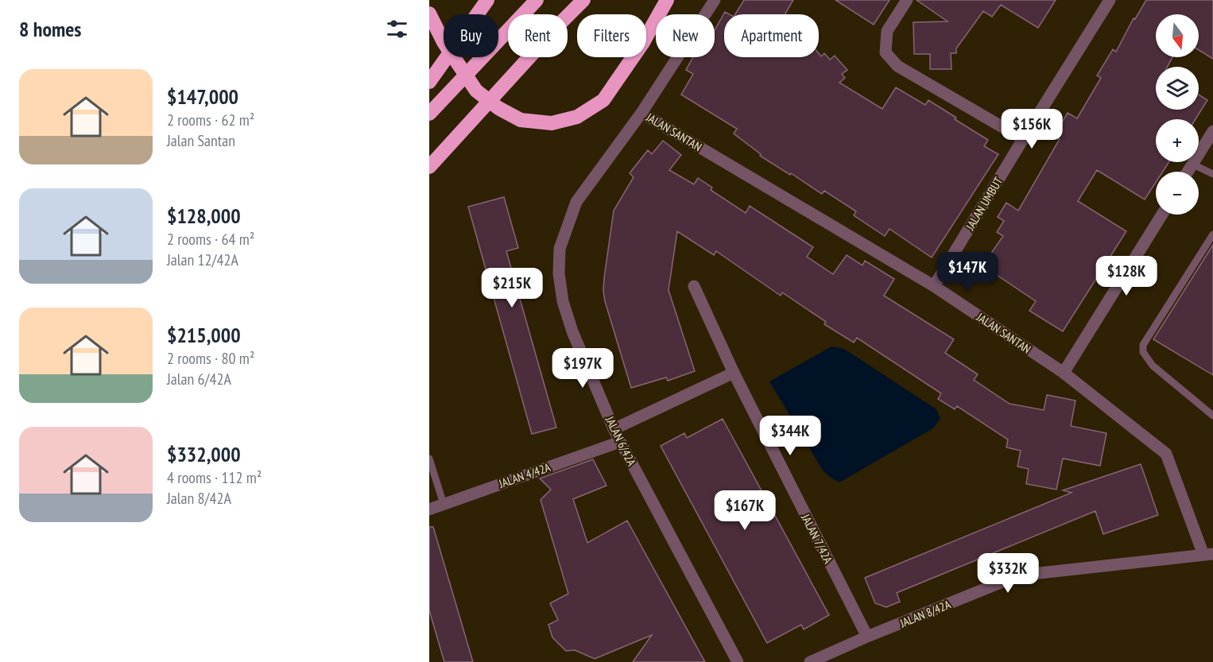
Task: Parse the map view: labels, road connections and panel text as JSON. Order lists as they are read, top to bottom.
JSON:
{
  "streets": {
    "street": [
      "JALAN SANTAN",
      "JALAN UMBUT",
      "JALAN 6/42A",
      "JALAN 4/42A",
      "JALAN 7/42A",
      "JALAN 8/42A"
    ]
  },
  "crossings": [
    ["JALAN SANTAN", "JALAN UMBUT"],
    ["JALAN SANTAN", "JALAN 6/42A"],
    ["JALAN SANTAN", "JALAN 8/42A"],
    ["JALAN 6/42A", "JALAN 4/42A"],
    ["JALAN 7/42A", "JALAN 8/42A"]
  ],
  "north": "bottom",
  "page": {
    "heading": "8 homes",
    "map_buttons": ["+", "−"],
    "chip": [
      "Buy",
      "Rent",
      "Filters",
      "New",
      "Apartment"
    ],
    "list": [
      {
        "name": "$147,000",
        "note": "2 rooms · 62 m² · Jalan Santan"
      },
      {
        "name": "$128,000",
        "note": "2 rooms · 64 m² · Jalan 12/42A"
      },
      {
        "name": "$215,000",
        "note": "2 rooms · 80 m² · Jalan 6/42A"
      },
      {
        "name": "$332,000",
        "note": "4 rooms · 112 m² · Jalan 8/42A"
      }
    ],
    "price": [
      "$156K",
      "$147K",
      "$128K",
      "$215K",
      "$197K",
      "$344K",
      "$167K",
      "$332K"
    ]
  }
}
